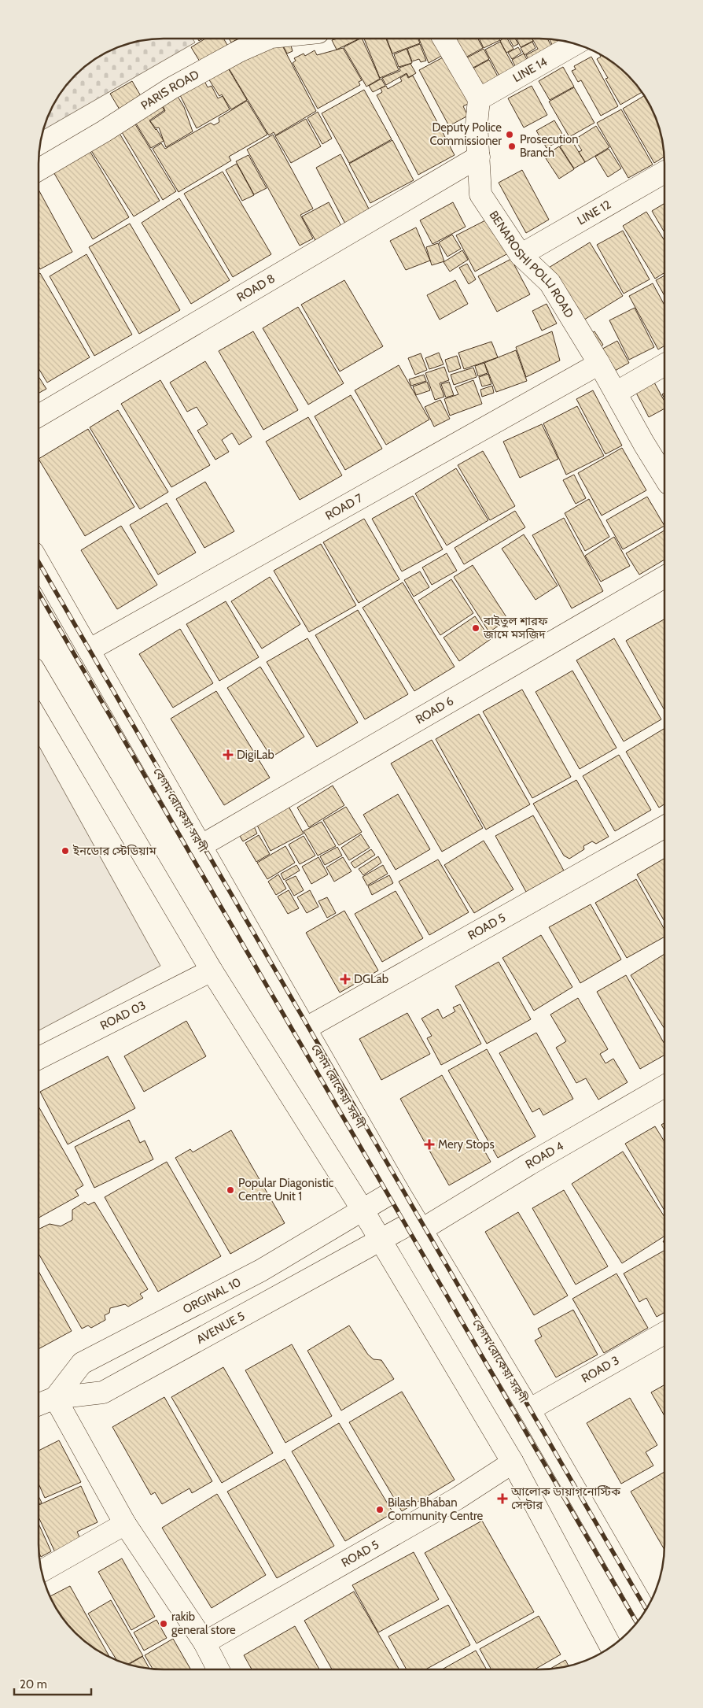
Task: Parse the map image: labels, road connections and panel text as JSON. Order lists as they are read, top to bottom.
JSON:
{
  "streets": {
    "street": [
      "LINE 14",
      "PARIS ROAD",
      "LINE 12",
      "BENAROSHI POLLI ROAD",
      "ROAD 8",
      "ROAD 7",
      "ROAD 6",
      "বেগম রোকেয়া সরণী",
      "ROAD 5",
      "ROAD 03",
      "ROAD 4",
      "ORGINAL 10",
      "AVENUE 5",
      "ROAD 3"
    ]
  },
  "crossings": [
    ["LINE 14", "BENAROSHI POLLI ROAD"],
    ["LINE 12", "BENAROSHI POLLI ROAD"],
    ["BENAROSHI POLLI ROAD", "ROAD 8"],
    ["BENAROSHI POLLI ROAD", "ROAD 7"],
    ["ROAD 7", "বেগম রোকেয়া সরণী"],
    ["ROAD 6", "বেগম রোকেয়া সরণী"],
    ["বেগম রোকেয়া সরণী", "ROAD 5"],
    ["বেগম রোকেয়া সরণী", "ROAD 4"],
    ["বেগম রোকেয়া সরণী", "ORGINAL 10"],
    ["বেগম রোকেয়া সরণী", "ROAD 3"],
    ["ROAD 4", "AVENUE 5"],
    ["ORGINAL 10", "AVENUE 5"]
  ],
  "places": {
    "other": [
      "Deputy Police Commissioner",
      "Prosecution Branch",
      "বাইতুল শারফ জামে মসজিদ",
      "ইনডোর স্টেডিয়াম",
      "Popular Diagonistic Centre Unit 1",
      "Bilash Bhaban Community Centre",
      "rakib general store"
    ],
    "health": [
      "DigiLab",
      "DGLab",
      "Mery Stops",
      "আলোক ডায়াগনোস্টিক সেন্টার"
    ]
  },
  "scale_bar": "20 m"
}
